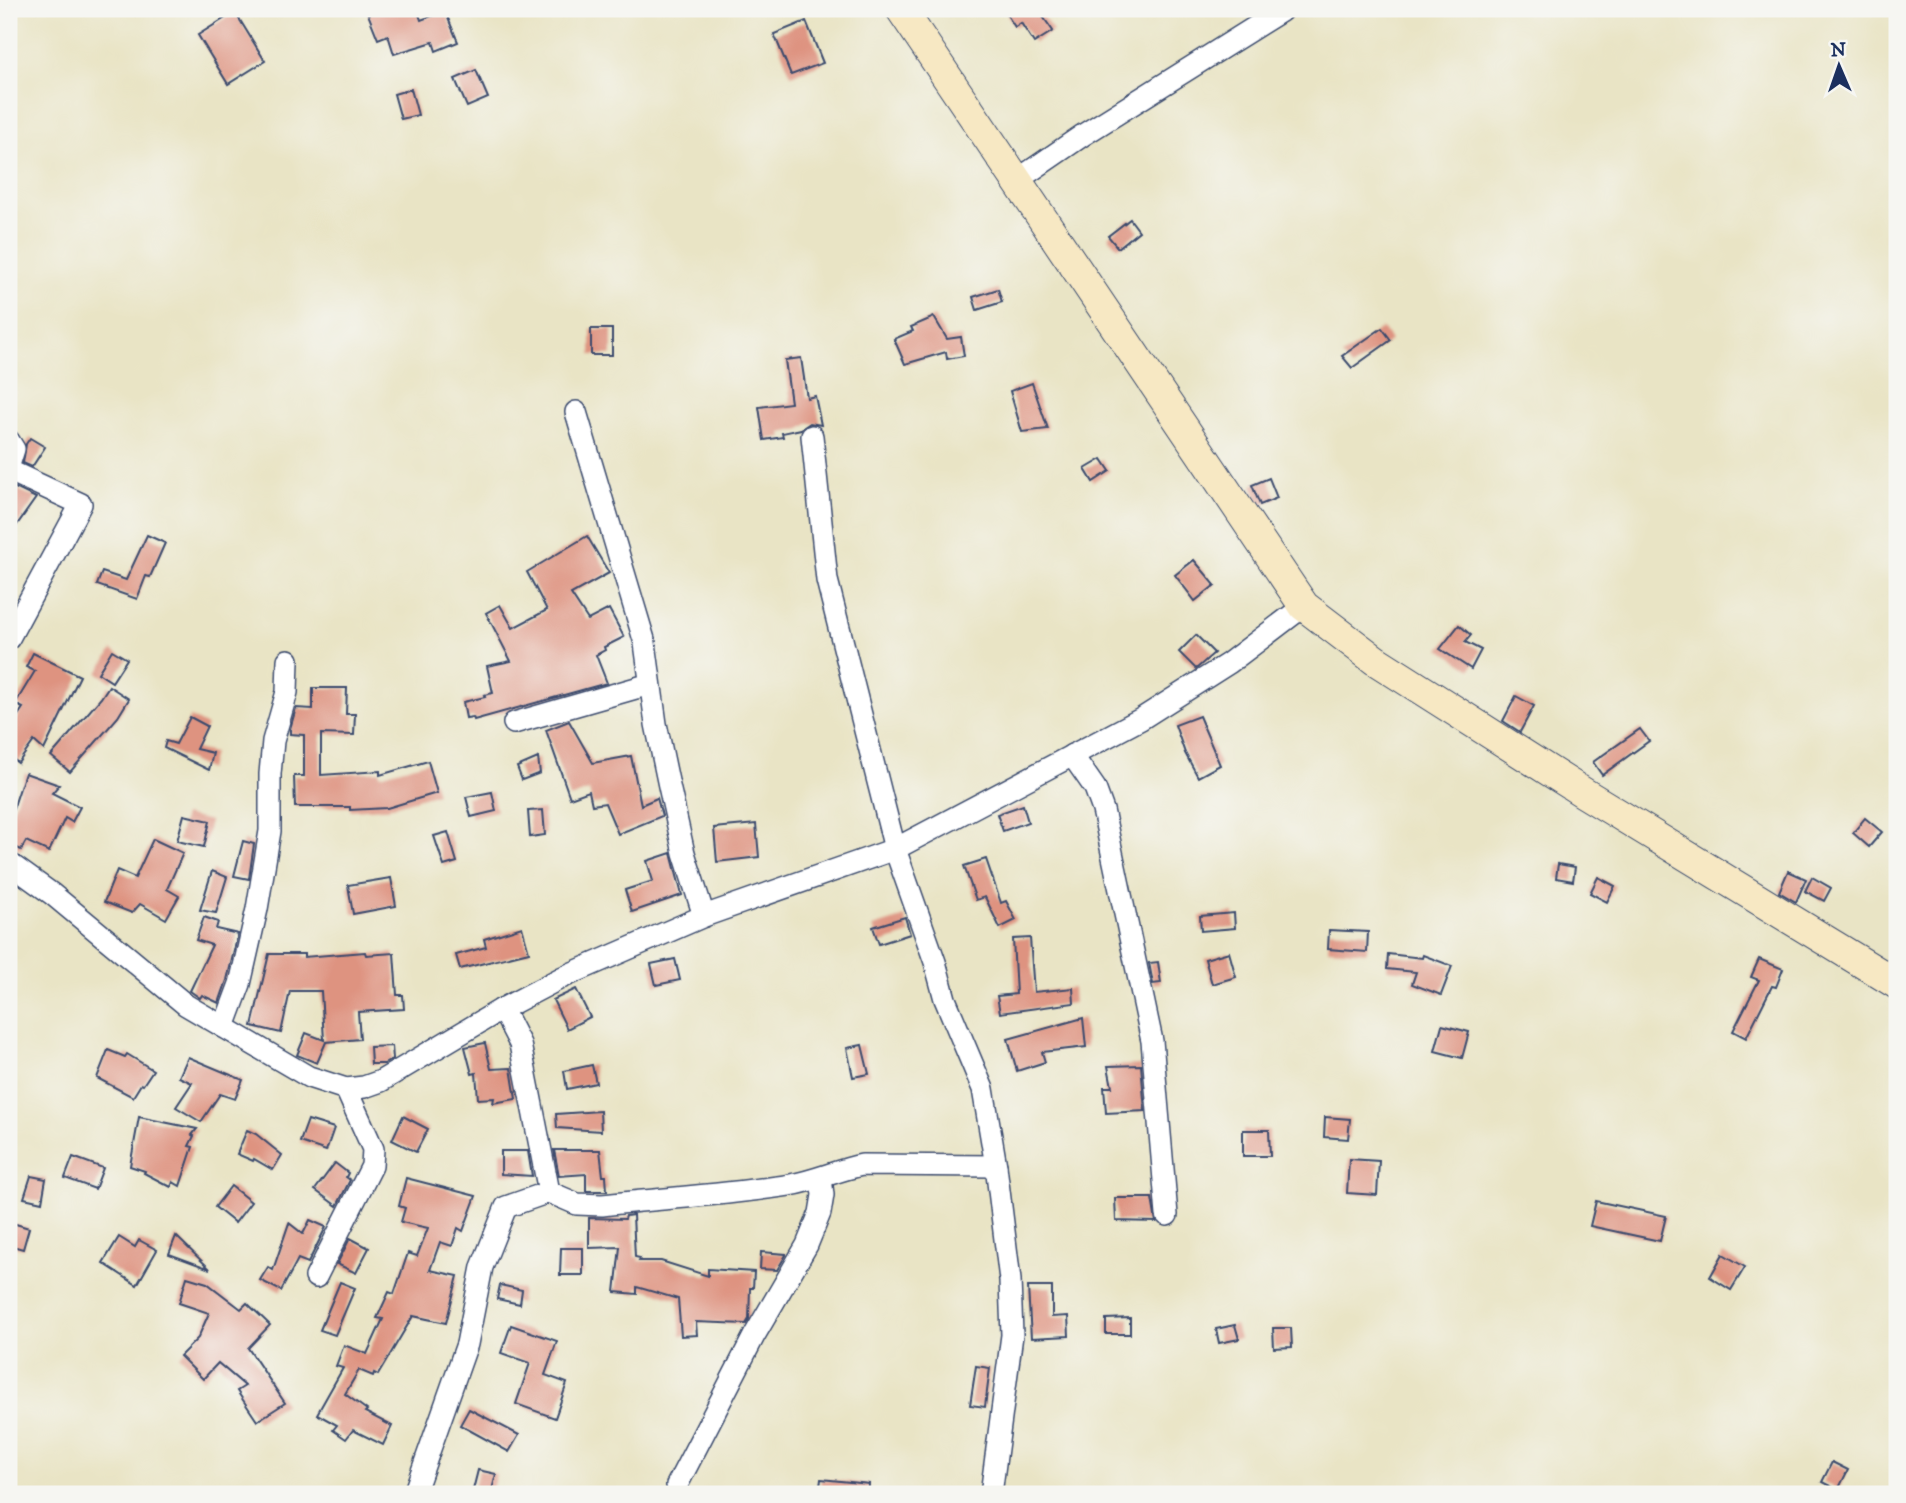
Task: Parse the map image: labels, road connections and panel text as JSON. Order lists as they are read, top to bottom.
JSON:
{
  "north": "top"
}
